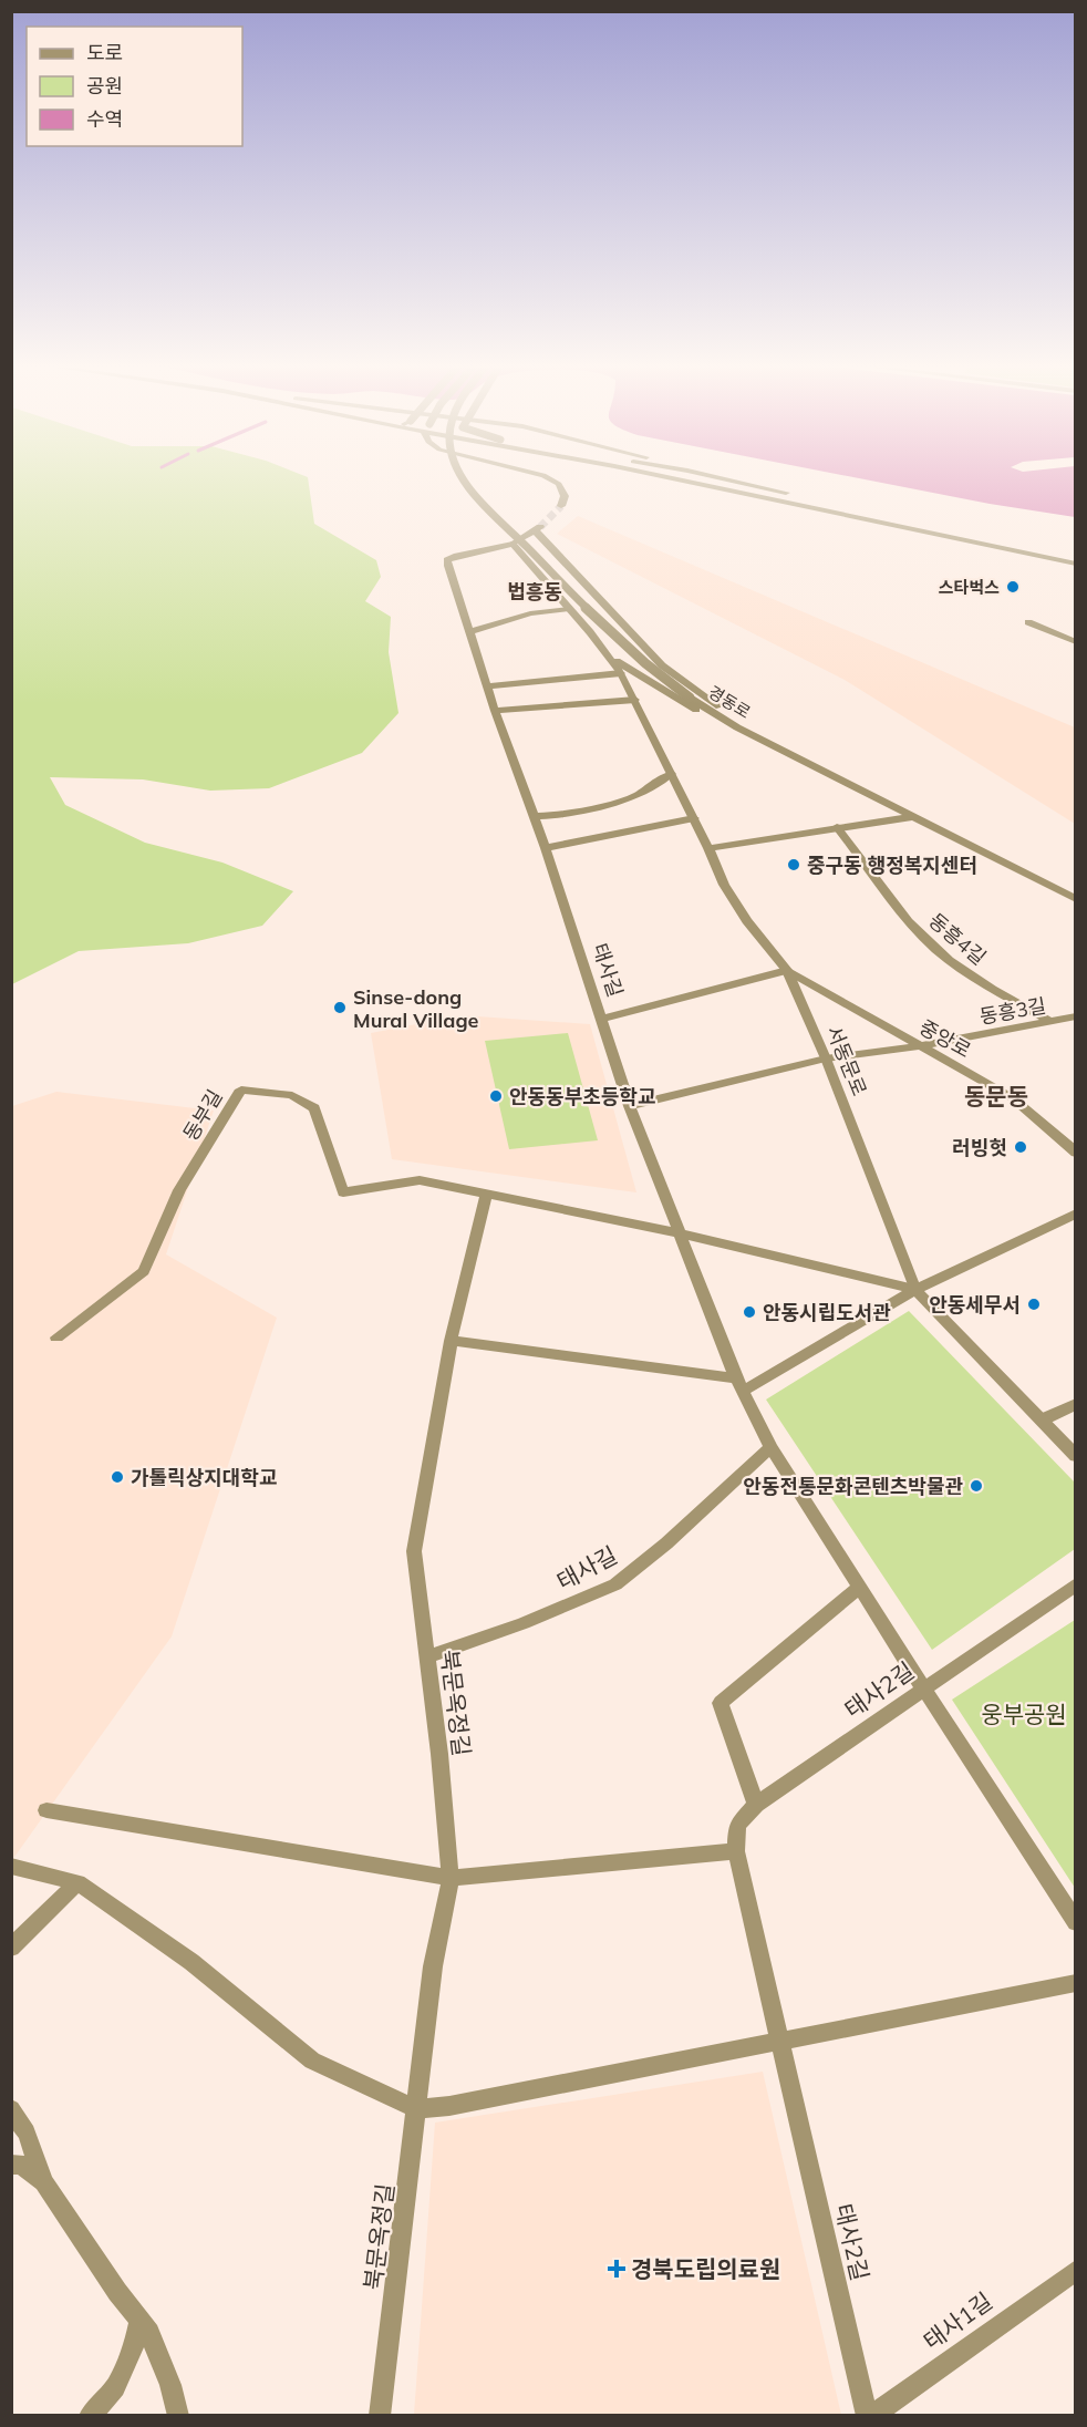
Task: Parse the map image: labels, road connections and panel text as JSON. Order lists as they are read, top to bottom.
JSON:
{
  "streets": {
    "street": [
      "경동로",
      "동흥4길",
      "태사길",
      "동흥3길",
      "중앙로",
      "서동문로",
      "동부길",
      "태사2길",
      "북문옥정길",
      "태사1길"
    ]
  },
  "crossings": [
    ["동흥4길", "동흥3길"],
    ["태사길", "태사2길"],
    ["태사길", "북문옥정길"],
    ["동흥3길", "중앙로"],
    ["동흥3길", "서동문로"],
    ["중앙로", "서동문로"],
    ["동부길", "북문옥정길"],
    ["태사2길", "태사1길"]
  ],
  "districts": ["법흥동", "동문동"],
  "parks": ["웅부공원"],
  "places": {
    "other": [
      "스타벅스",
      "중구동 행정복지센터",
      "Sinse-dong Mural Village",
      "안동동부초등학교",
      "러빙헛",
      "안동세무서",
      "안동시립도서관",
      "가톨릭상지대학교",
      "안동전통문화콘텐츠박물관"
    ],
    "health": ["경북도립의료원"]
  },
  "legend": ["도로", "공원", "수역"]
}
